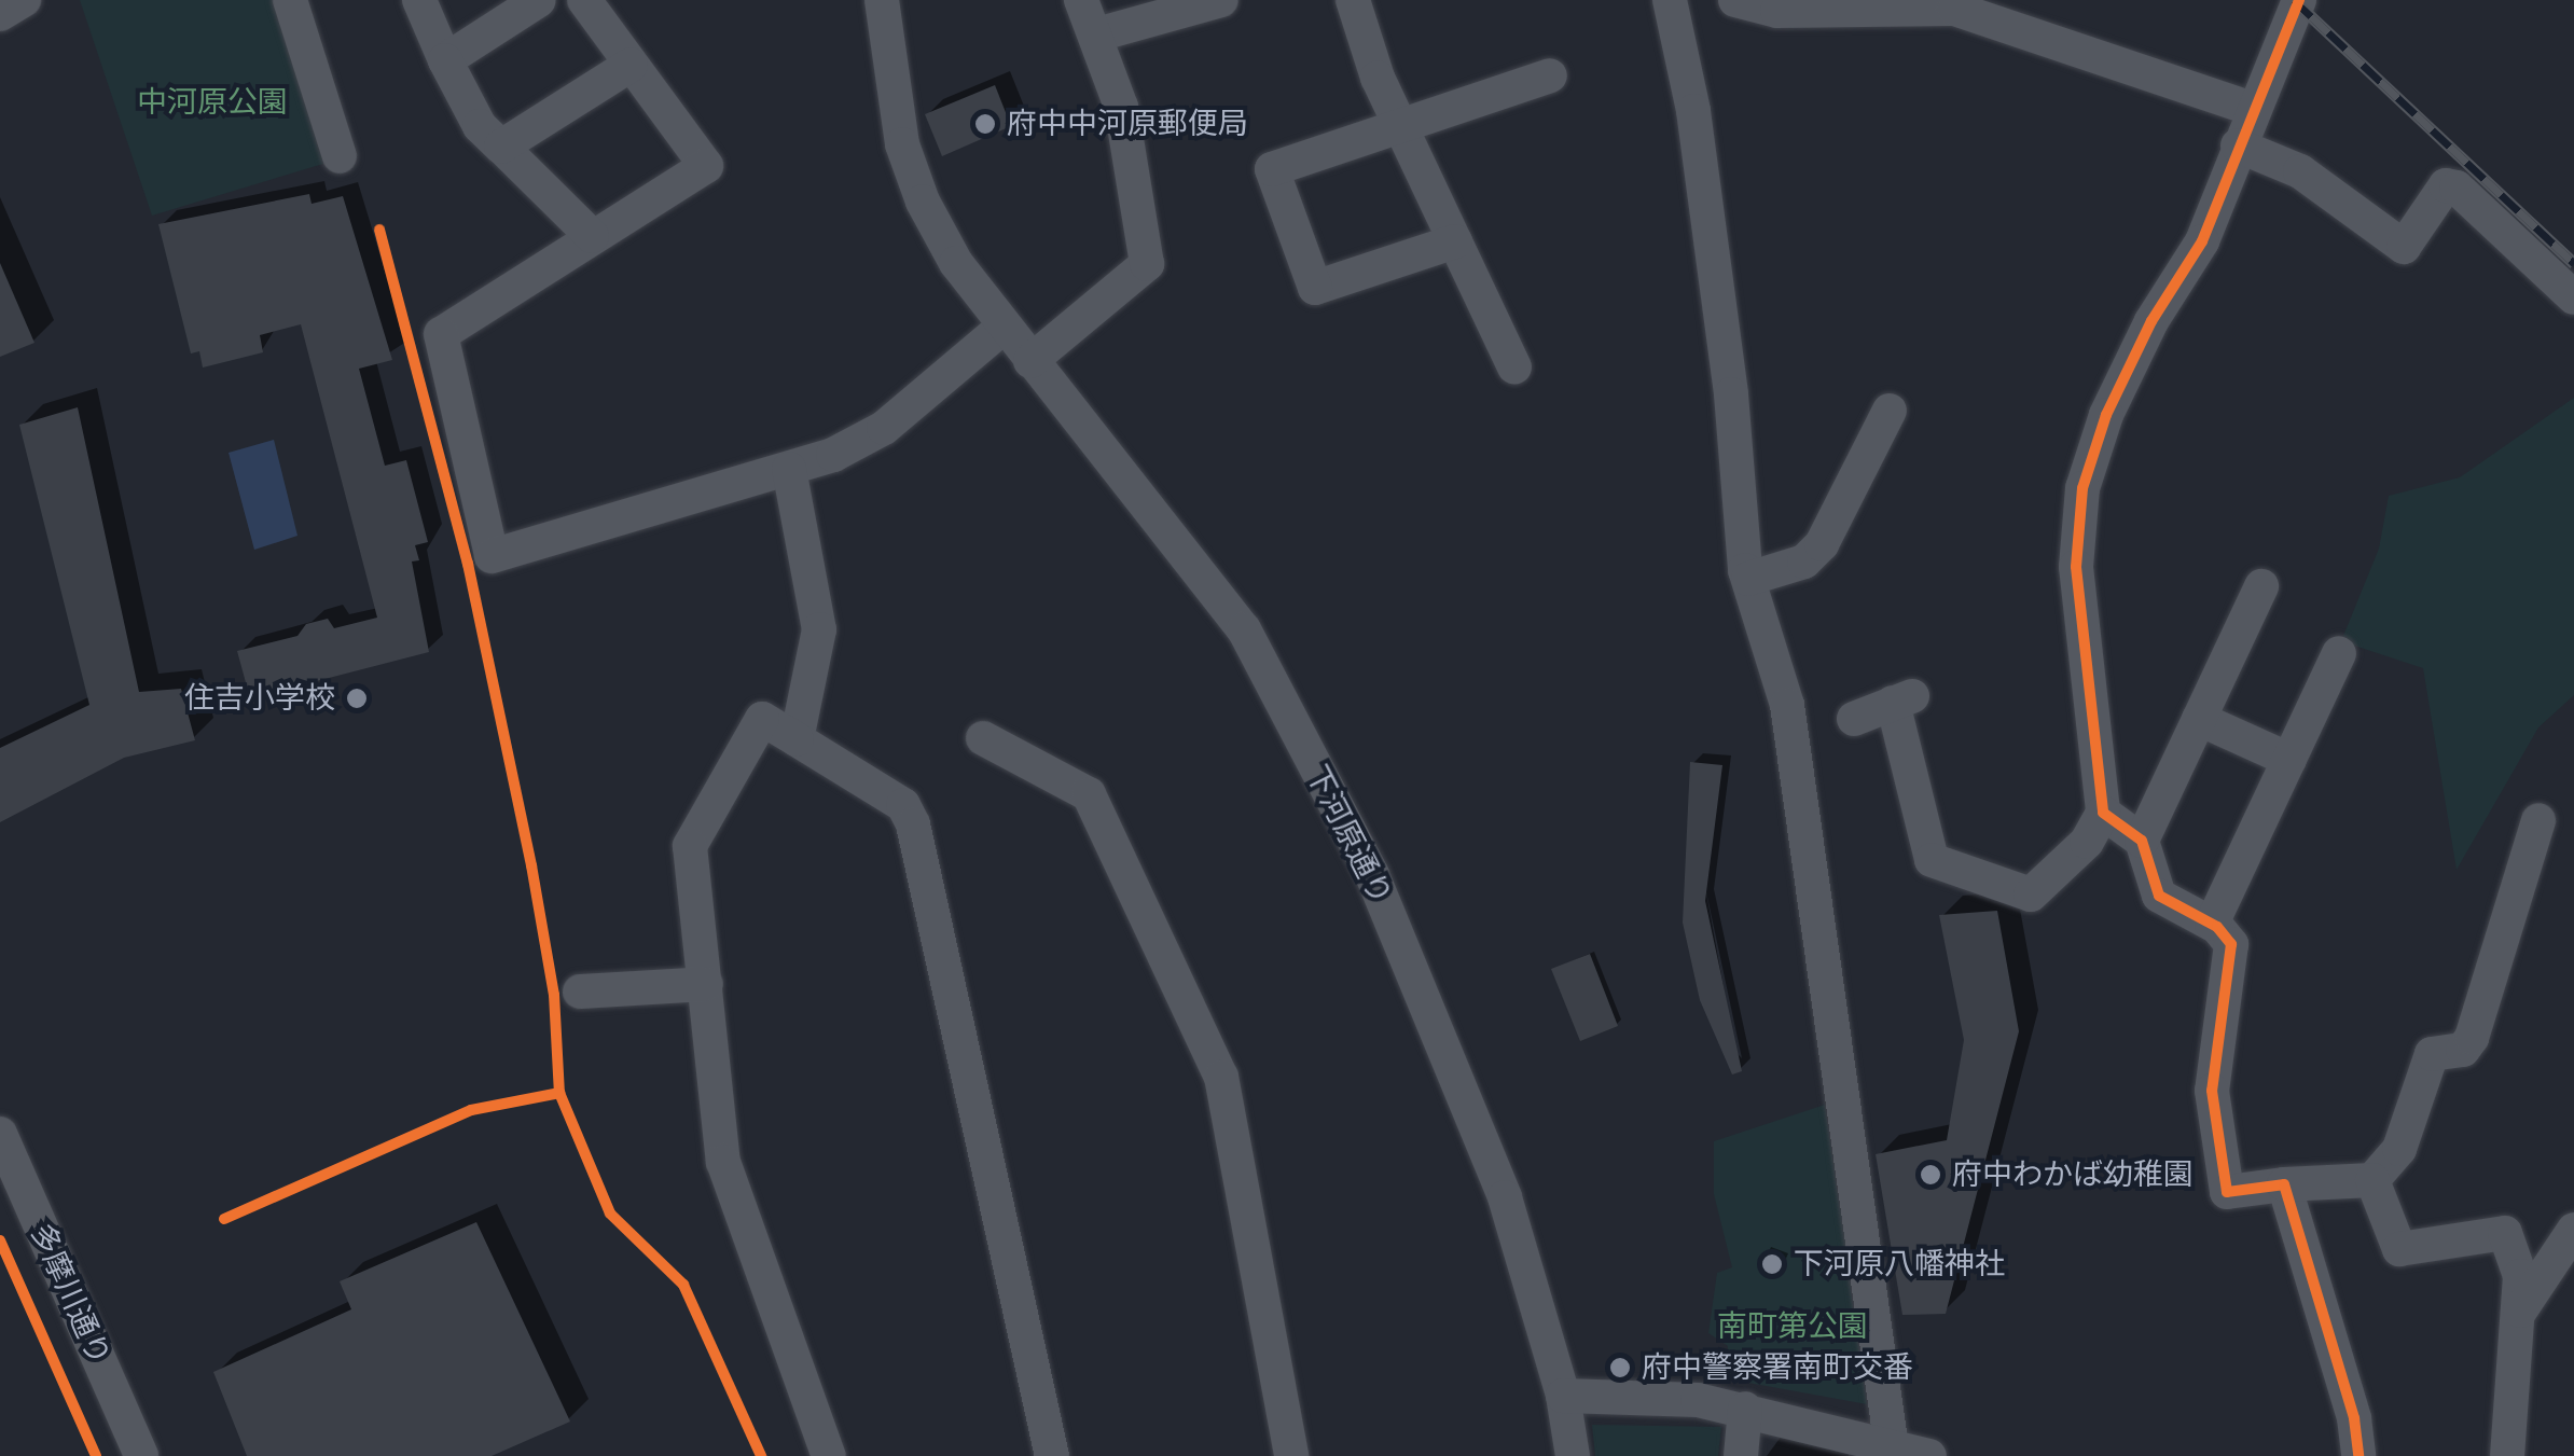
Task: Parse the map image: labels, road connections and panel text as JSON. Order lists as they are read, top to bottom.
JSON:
{
  "streets": {
    "street": ["下河原通り", "多摩川通り"]
  },
  "parks": ["中河原公園", "南町第公園"],
  "places": [
    "府中中河原郵便局",
    "住吉小学校",
    "府中わかば幼稚園",
    "下河原八幡神社",
    "府中警察署南町交番"
  ]
}
